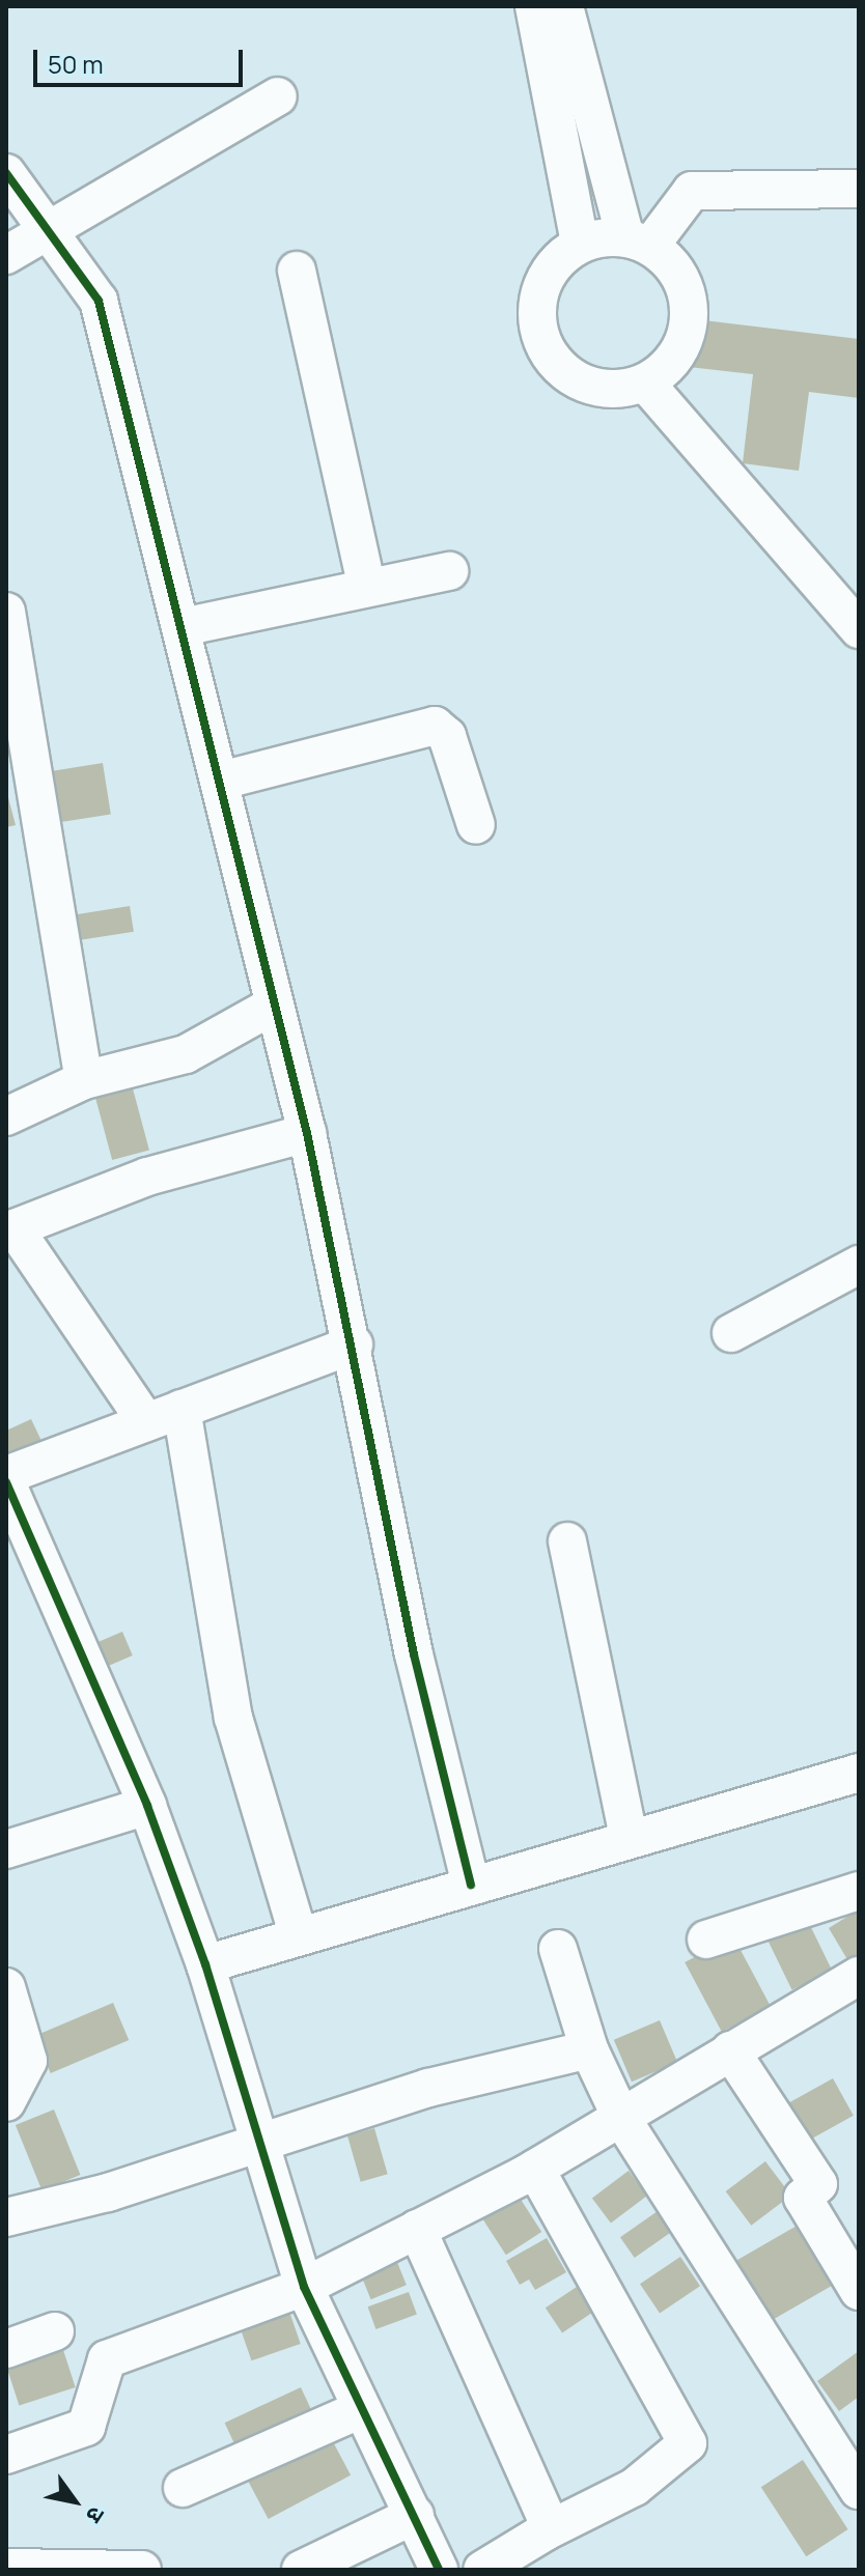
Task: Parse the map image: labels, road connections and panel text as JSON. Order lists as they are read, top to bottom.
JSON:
{
  "scale_bar": "50 m",
  "north": "bottom right"
}
